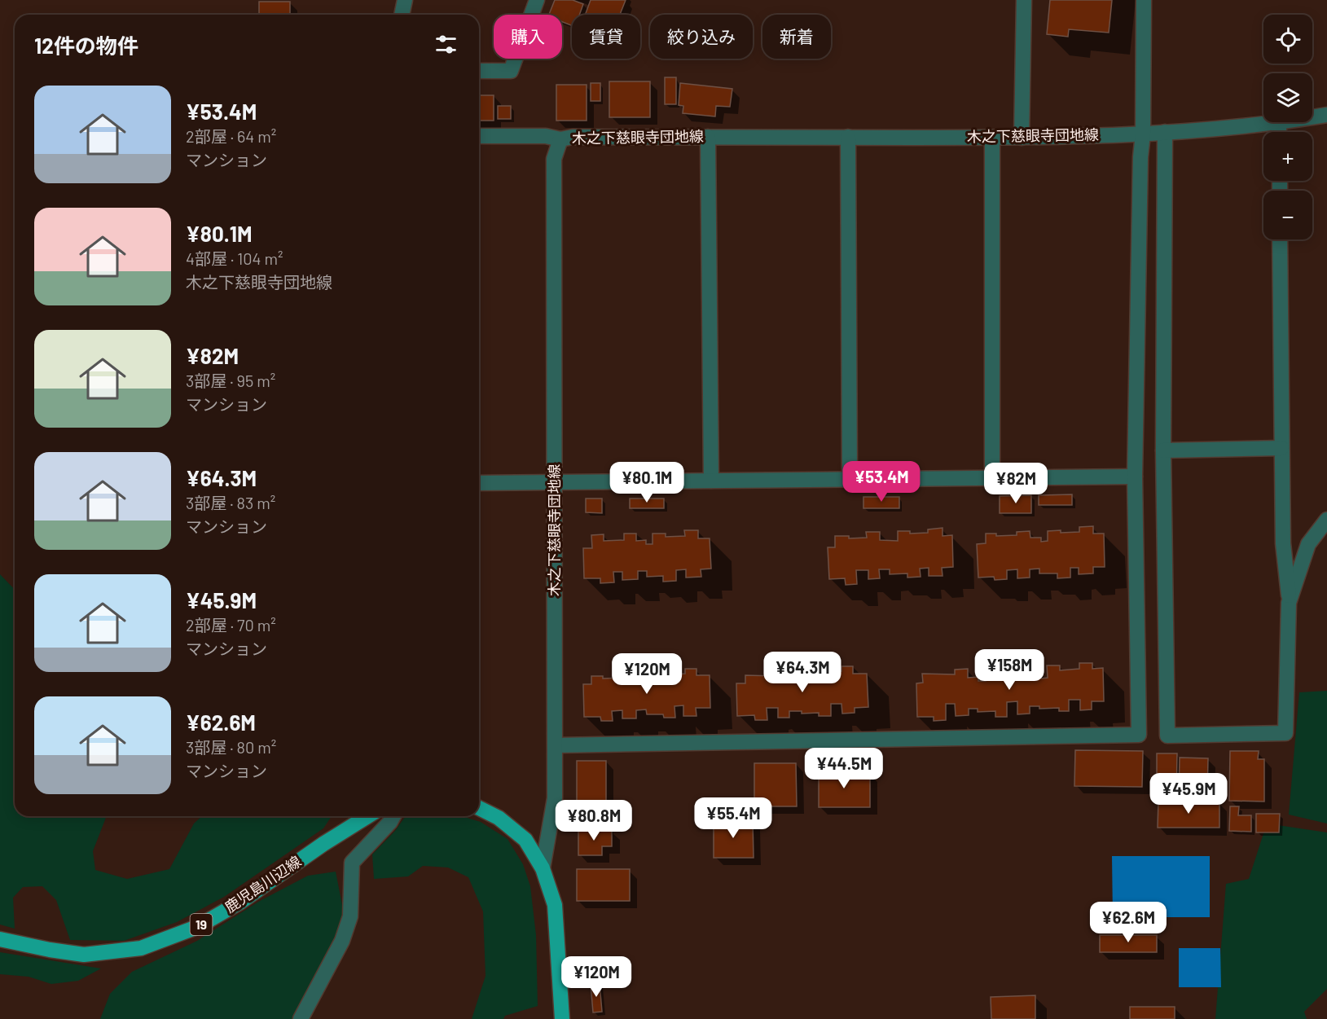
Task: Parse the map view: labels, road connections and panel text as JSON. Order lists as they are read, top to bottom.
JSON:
{
  "streets": {
    "main road": ["鹿児島川辺線", "19"],
    "street": ["木之下慈眼寺団地線"]
  },
  "page": {
    "map_buttons": ["+", "−"],
    "chip": [
      "購入",
      "賃貸",
      "絞り込み",
      "新着"
    ],
    "heading": "12件の物件",
    "list": [
      {
        "name": "¥53.4M",
        "note": "2部屋 · 64 m² · マンション"
      },
      {
        "name": "¥80.1M",
        "note": "4部屋 · 104 m² · 木之下慈眼寺団地線"
      },
      {
        "name": "¥82M",
        "note": "3部屋 · 95 m² · マンション"
      },
      {
        "name": "¥64.3M",
        "note": "3部屋 · 83 m² · マンション"
      },
      {
        "name": "¥45.9M",
        "note": "2部屋 · 70 m² · マンション"
      },
      {
        "name": "¥62.6M",
        "note": "3部屋 · 80 m² · マンション"
      }
    ],
    "price": [
      "¥53.4M",
      "¥80.1M",
      "¥82M",
      "¥158M",
      "¥64.3M",
      "¥120M",
      "¥44.5M",
      "¥45.9M",
      "¥55.4M",
      "¥80.8M",
      "¥62.6M",
      "¥120M"
    ]
  }
}
